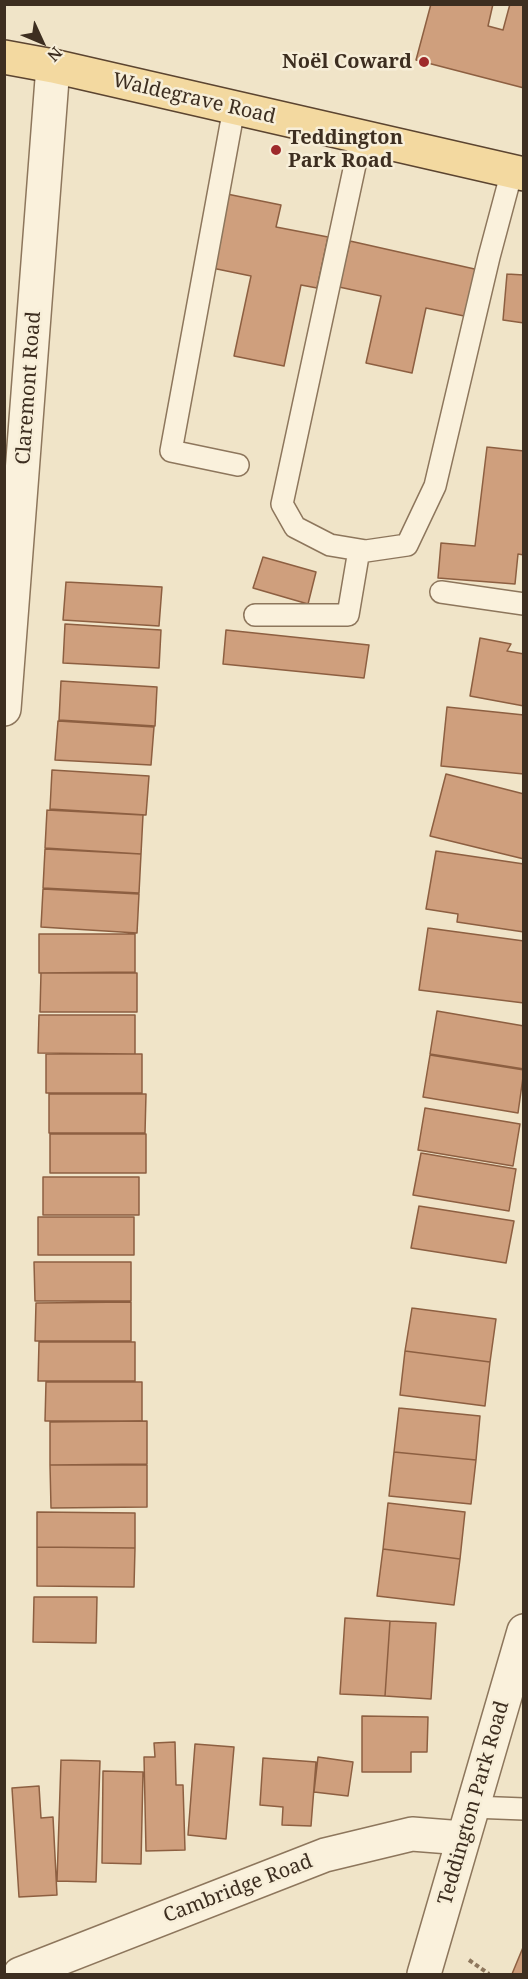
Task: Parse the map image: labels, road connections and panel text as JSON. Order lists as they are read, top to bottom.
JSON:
{
  "streets": {
    "main road": ["Waldegrave Road"],
    "street": ["Claremont Road", "Teddington Park Road", "Cambridge Road"]
  },
  "crossings": [
    ["Waldegrave Road", "Claremont Road"],
    ["Teddington Park Road", "Cambridge Road"]
  ],
  "places": ["Noël Coward", "Teddington Park Road"],
  "north": "bottom right"
}
